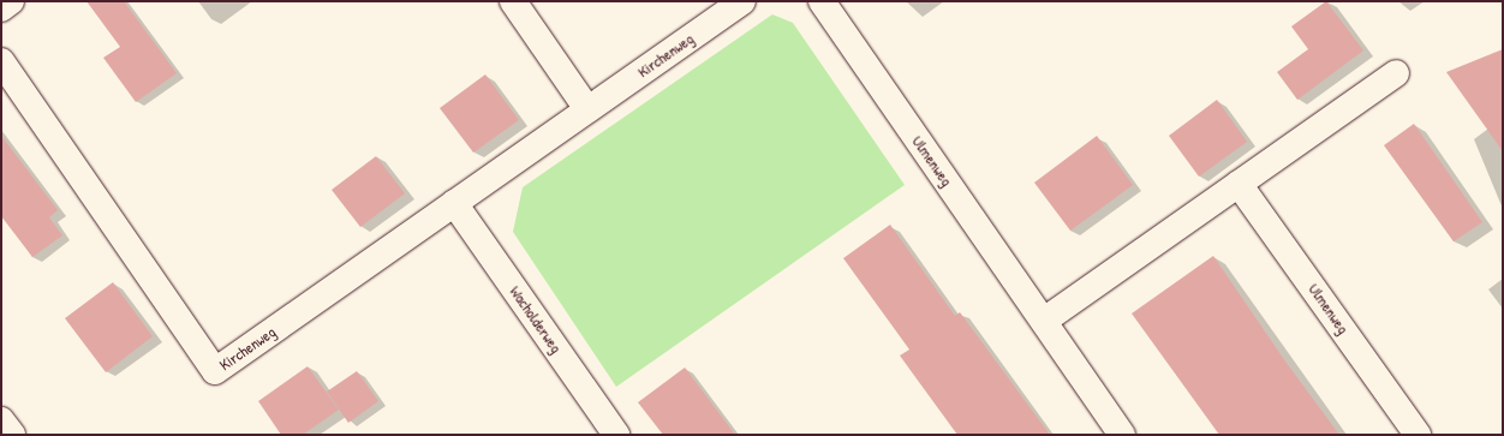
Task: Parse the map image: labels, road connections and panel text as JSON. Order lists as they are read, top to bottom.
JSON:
{
  "streets": {
    "street": ["Kirchenweg", "Ulmenweg", "Wacholderweg"]
  },
  "crossings": [
    ["Kirchenweg", "Wacholderweg"]
  ]
}
